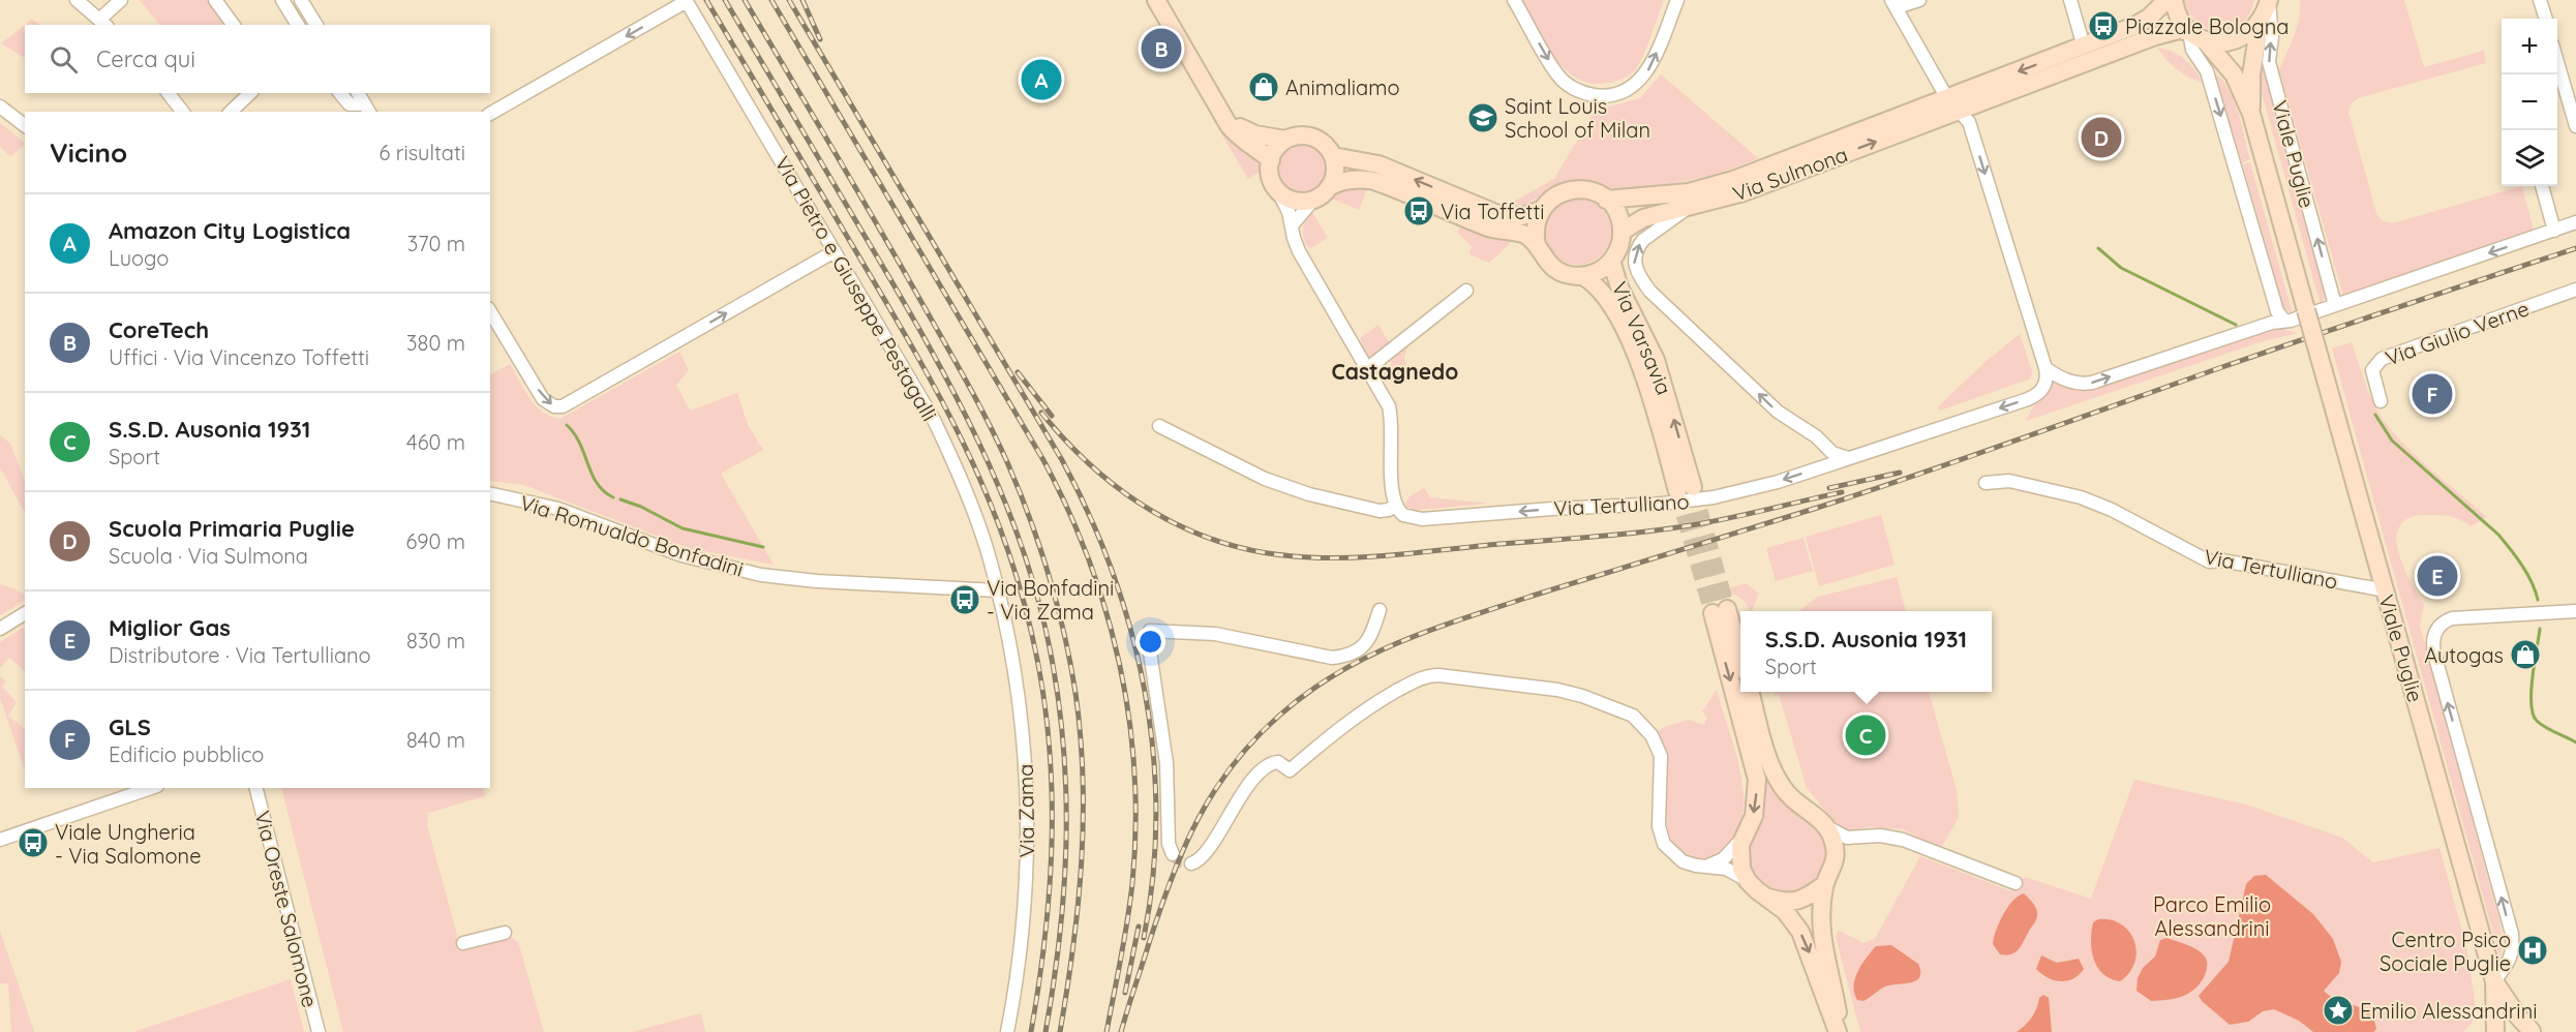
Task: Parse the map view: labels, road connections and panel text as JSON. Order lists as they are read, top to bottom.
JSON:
{
  "streets": {
    "street": [
      "Viale Puglie",
      "Via Sulmona",
      "Via Pietro e Giuseppe Pestagalli",
      "Via Giulio Verne",
      "Via Varsavia",
      "Via Tertulliano",
      "Via Romualdo Bonfadini",
      "Via Zama",
      "Via Oreste Salomone"
    ]
  },
  "crossings": [
    ["Viale Puglie", "Via Sulmona"],
    ["Viale Puglie", "Via Tertulliano"],
    ["Via Sulmona", "Via Varsavia"],
    ["Via Pietro e Giuseppe Pestagalli", "Via Romualdo Bonfadini"],
    ["Via Pietro e Giuseppe Pestagalli", "Via Zama"],
    ["Via Romualdo Bonfadini", "Via Zama"]
  ],
  "one_way": ["Via Tertulliano"],
  "districts": ["Castagnedo"],
  "parks": ["Parco Emilio Alessandrini"],
  "places": {
    "bus stop": [
      "Piazzale Bologna",
      "Via Toffetti",
      "Via Bonfadini - Via Zama",
      "Viale Ungheria - Via Salomone"
    ],
    "shop": ["Animaliamo", "Autogas"],
    "school or university": ["Saint Louis School of Milan"],
    "hospital": ["Centro Psico Sociale Puglie"],
    "place": ["Emilio Alessandrini"]
  },
  "page": {
    "map_buttons": ["+", "−"],
    "search": "Cerca qui",
    "pins": [
      "B",
      "A",
      "D",
      "F",
      "E",
      "C"
    ],
    "heading": ["Vicino", "6 risultati"],
    "list": [
      {
        "mark": "A",
        "name": "Amazon City Logistica",
        "note": "Luogo",
        "value": "370 m"
      },
      {
        "mark": "B",
        "name": "CoreTech",
        "note": "Uffici · Via Vincenzo Toffetti",
        "value": "380 m"
      },
      {
        "mark": "C",
        "name": "S.S.D. Ausonia 1931",
        "note": "Sport",
        "value": "460 m"
      },
      {
        "mark": "D",
        "name": "Scuola Primaria Puglie",
        "note": "Scuola · Via Sulmona",
        "value": "690 m"
      },
      {
        "mark": "E",
        "name": "Miglior Gas",
        "note": "Distributore · Via Tertulliano",
        "value": "830 m"
      },
      {
        "mark": "F",
        "name": "GLS",
        "note": "Edificio pubblico",
        "value": "840 m"
      }
    ],
    "popup": ["S.S.D. Ausonia 1931", "Sport"]
  }
}
